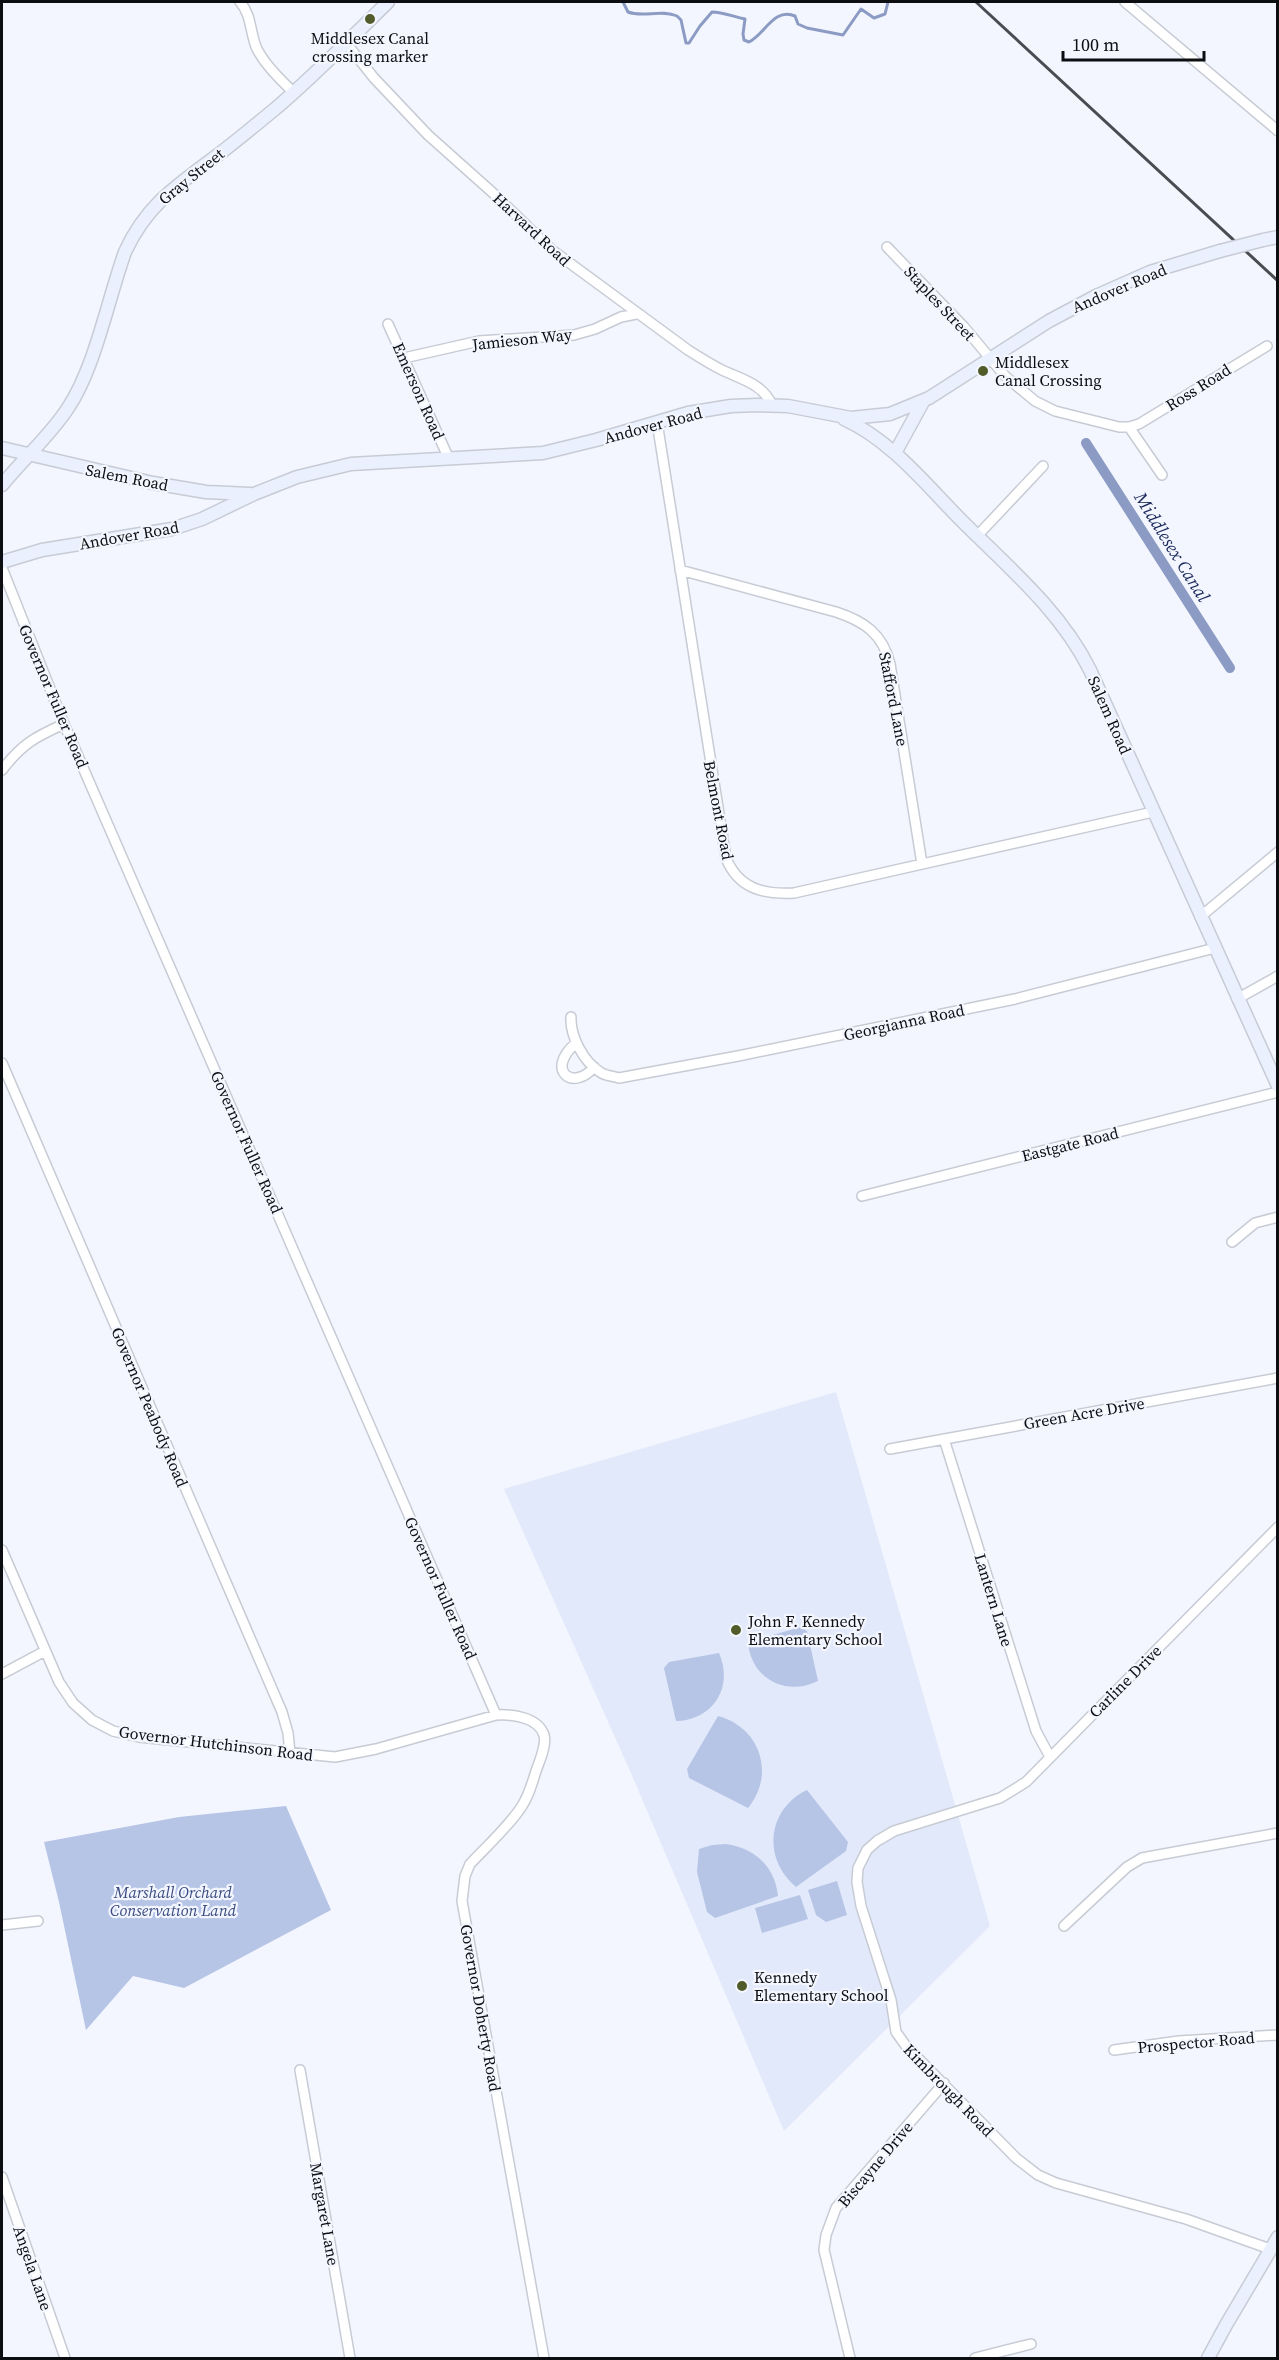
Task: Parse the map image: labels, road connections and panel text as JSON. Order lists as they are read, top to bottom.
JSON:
{
  "streets": {
    "main road": ["Gray Street", "Andover Road", "Salem Road"],
    "street": [
      "Harvard Road",
      "Staples Street",
      "Jamieson Way",
      "Ross Road",
      "Emerson Road",
      "Governor Fuller Road",
      "Stafford Lane",
      "Belmont Road",
      "Georgianna Road",
      "Eastgate Road",
      "Governor Peabody Road",
      "Green Acre Drive",
      "Lantern Lane",
      "Carline Drive",
      "Governor Hutchinson Road",
      "Governor Doherty Road",
      "Prospector Road",
      "Kimbrough Road",
      "Biscayne Drive",
      "Margaret Lane",
      "Angela Lane"
    ]
  },
  "crossings": [
    ["Gray Street", "Harvard Road"],
    ["Gray Street", "Salem Road"],
    ["Harvard Road", "Andover Road"],
    ["Harvard Road", "Jamieson Way"],
    ["Andover Road", "Staples Street"],
    ["Andover Road", "Emerson Road"],
    ["Andover Road", "Salem Road"],
    ["Andover Road", "Belmont Road"],
    ["Staples Street", "Ross Road"],
    ["Jamieson Way", "Emerson Road"],
    ["Salem Road", "Belmont Road"],
    ["Salem Road", "Georgianna Road"],
    ["Governor Fuller Road", "Governor Hutchinson Road"],
    ["Governor Fuller Road", "Governor Doherty Road"],
    ["Stafford Lane", "Belmont Road"],
    ["Governor Peabody Road", "Governor Hutchinson Road"],
    ["Green Acre Drive", "Lantern Lane"],
    ["Lantern Lane", "Carline Drive"],
    ["Carline Drive", "Kimbrough Road"],
    ["Governor Hutchinson Road", "Governor Doherty Road"],
    ["Kimbrough Road", "Biscayne Drive"]
  ],
  "water": ["Middlesex Canal"],
  "parks": ["Marshall Orchard Conservation Land"],
  "places": [
    "Middlesex Canal crossing marker",
    "Middlesex Canal Crossing",
    "John F. Kennedy Elementary School",
    "Kennedy Elementary School"
  ],
  "scale_bar": "100 m"
}
